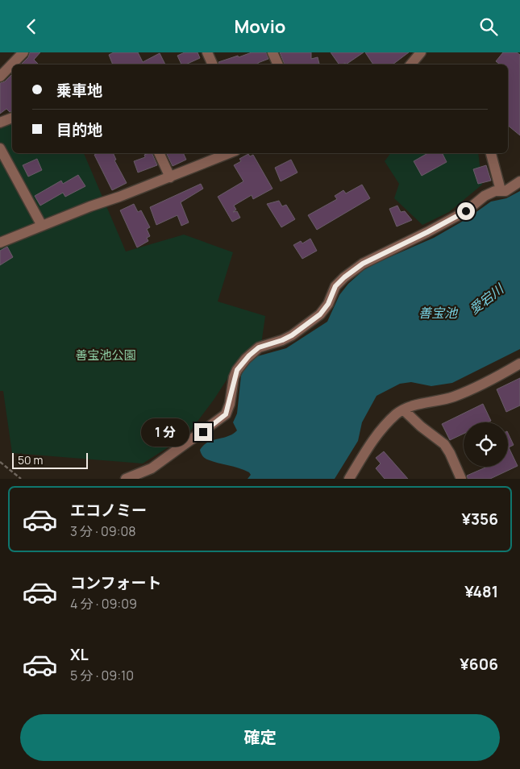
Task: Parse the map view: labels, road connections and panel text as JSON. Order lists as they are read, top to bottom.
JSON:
{
  "water": ["愛宕川", "善宝池"],
  "parks": ["善宝池公園"],
  "scale_bar": "50 m",
  "page": {
    "header": "Movio",
    "banner": ["乗車地", "目的地"],
    "bubble": "1 分",
    "scale": "50 m",
    "list": [
      {
        "name": "エコノミー",
        "note": "3 分 · 09:08",
        "value": "¥356"
      },
      {
        "name": "コンフォート",
        "note": "4 分 · 09:09",
        "value": "¥481"
      },
      {
        "name": "XL",
        "note": "5 分 · 09:10",
        "value": "¥606"
      }
    ],
    "buttons": "確定"
  }
}
